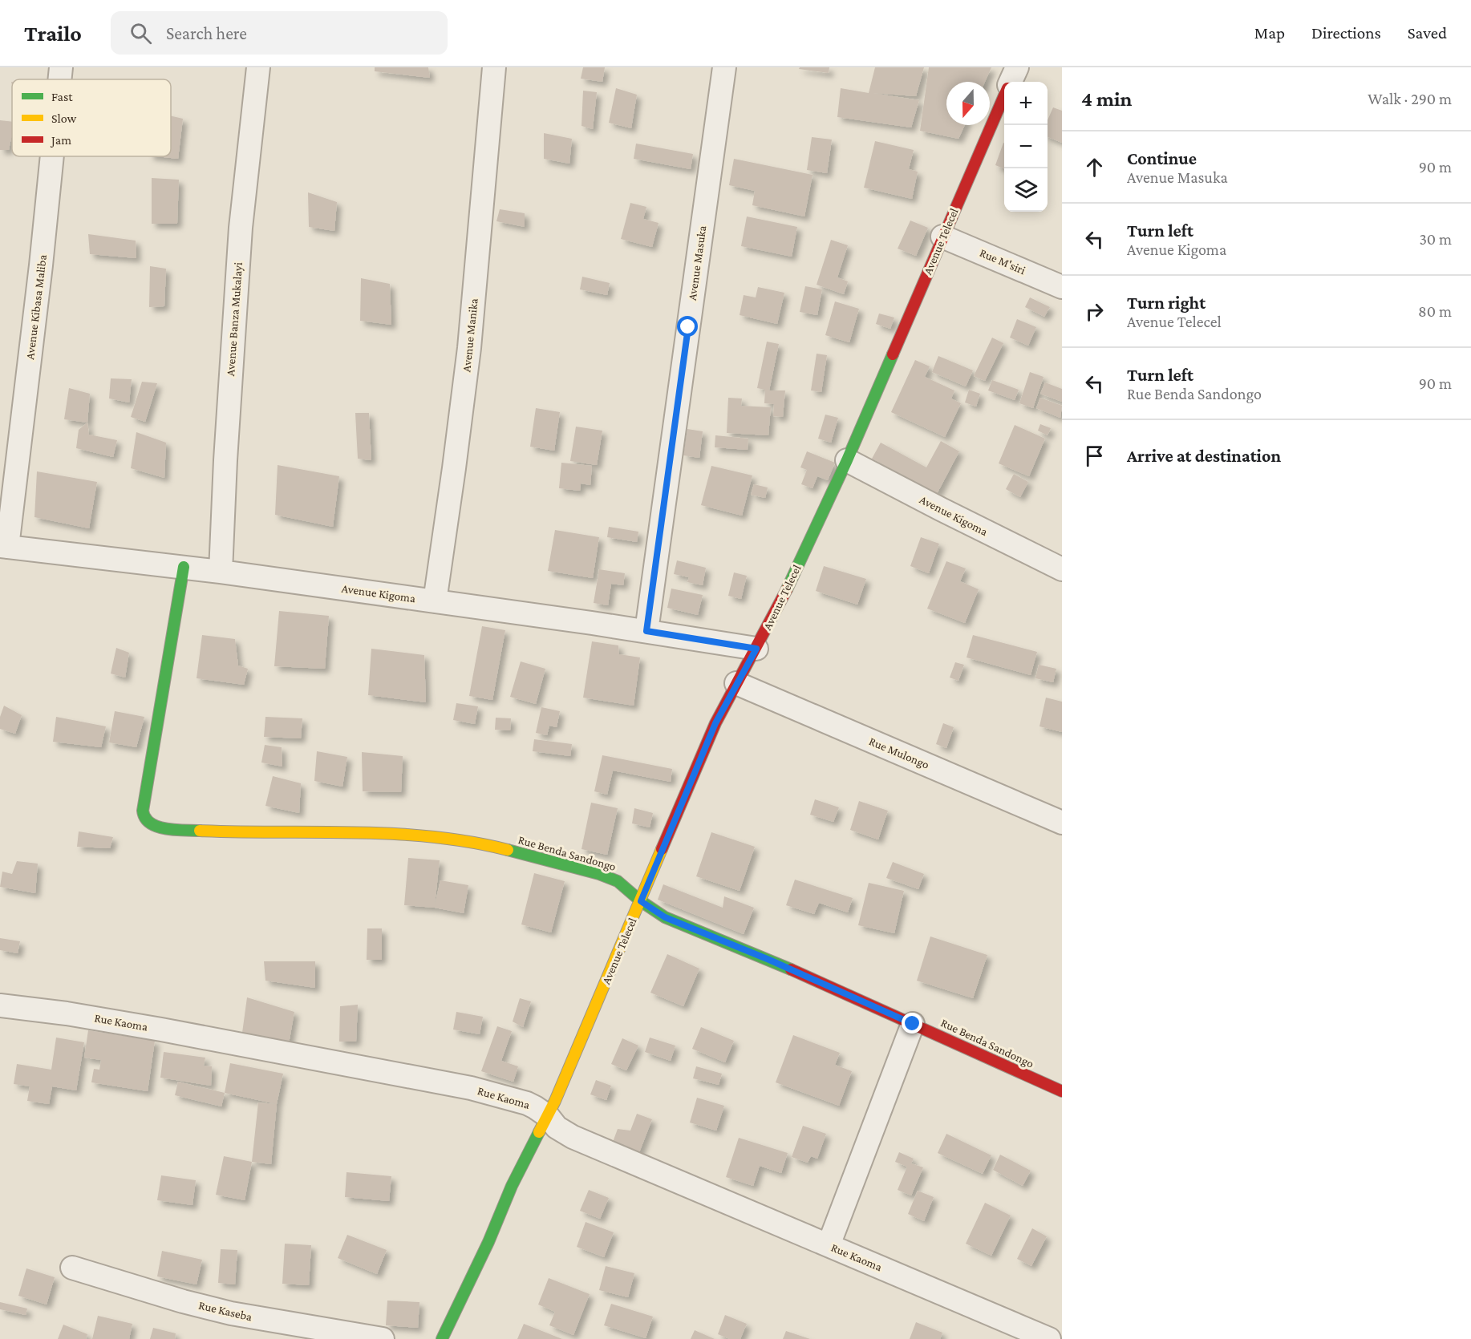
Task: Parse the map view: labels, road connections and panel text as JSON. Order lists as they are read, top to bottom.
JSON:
{
  "streets": {
    "street": [
      "Avenue Telecel",
      "Rue M'siri",
      "Avenue Masuka",
      "Avenue Kibasa Maliba",
      "Avenue Banza Mukalayi",
      "Avenue Manika",
      "Avenue Kigoma",
      "Rue Mulongo",
      "Rue Benda Sandongo",
      "Rue Kaoma",
      "Rue Kaseba"
    ]
  },
  "crossings": [
    ["Avenue Telecel", "Rue M'siri"],
    ["Avenue Telecel", "Avenue Kigoma"],
    ["Avenue Telecel", "Rue Mulongo"],
    ["Avenue Telecel", "Rue Benda Sandongo"],
    ["Avenue Telecel", "Rue Kaoma"],
    ["Avenue Masuka", "Avenue Kigoma"],
    ["Avenue Kibasa Maliba", "Avenue Kigoma"],
    ["Avenue Banza Mukalayi", "Avenue Kigoma"],
    ["Avenue Manika", "Avenue Kigoma"],
    ["Avenue Kigoma", "Rue Benda Sandongo"]
  ],
  "legend": ["Fast", "Slow", "Jam"],
  "north": "bottom",
  "page": {
    "header": "Trailo",
    "search": "Search here",
    "nav": ["Map", "Directions", "Saved"],
    "heading": ["4 min", "Walk · 290 m"],
    "map_buttons": ["+", "−"],
    "list": [
      ["Continue", "Avenue Masuka", "90 m"],
      ["Turn left", "Avenue Kigoma", "30 m"],
      ["Turn right", "Avenue Telecel", "80 m"],
      ["Turn left", "Rue Benda Sandongo", "90 m"],
      "Arrive at destination"
    ]
  }
}
